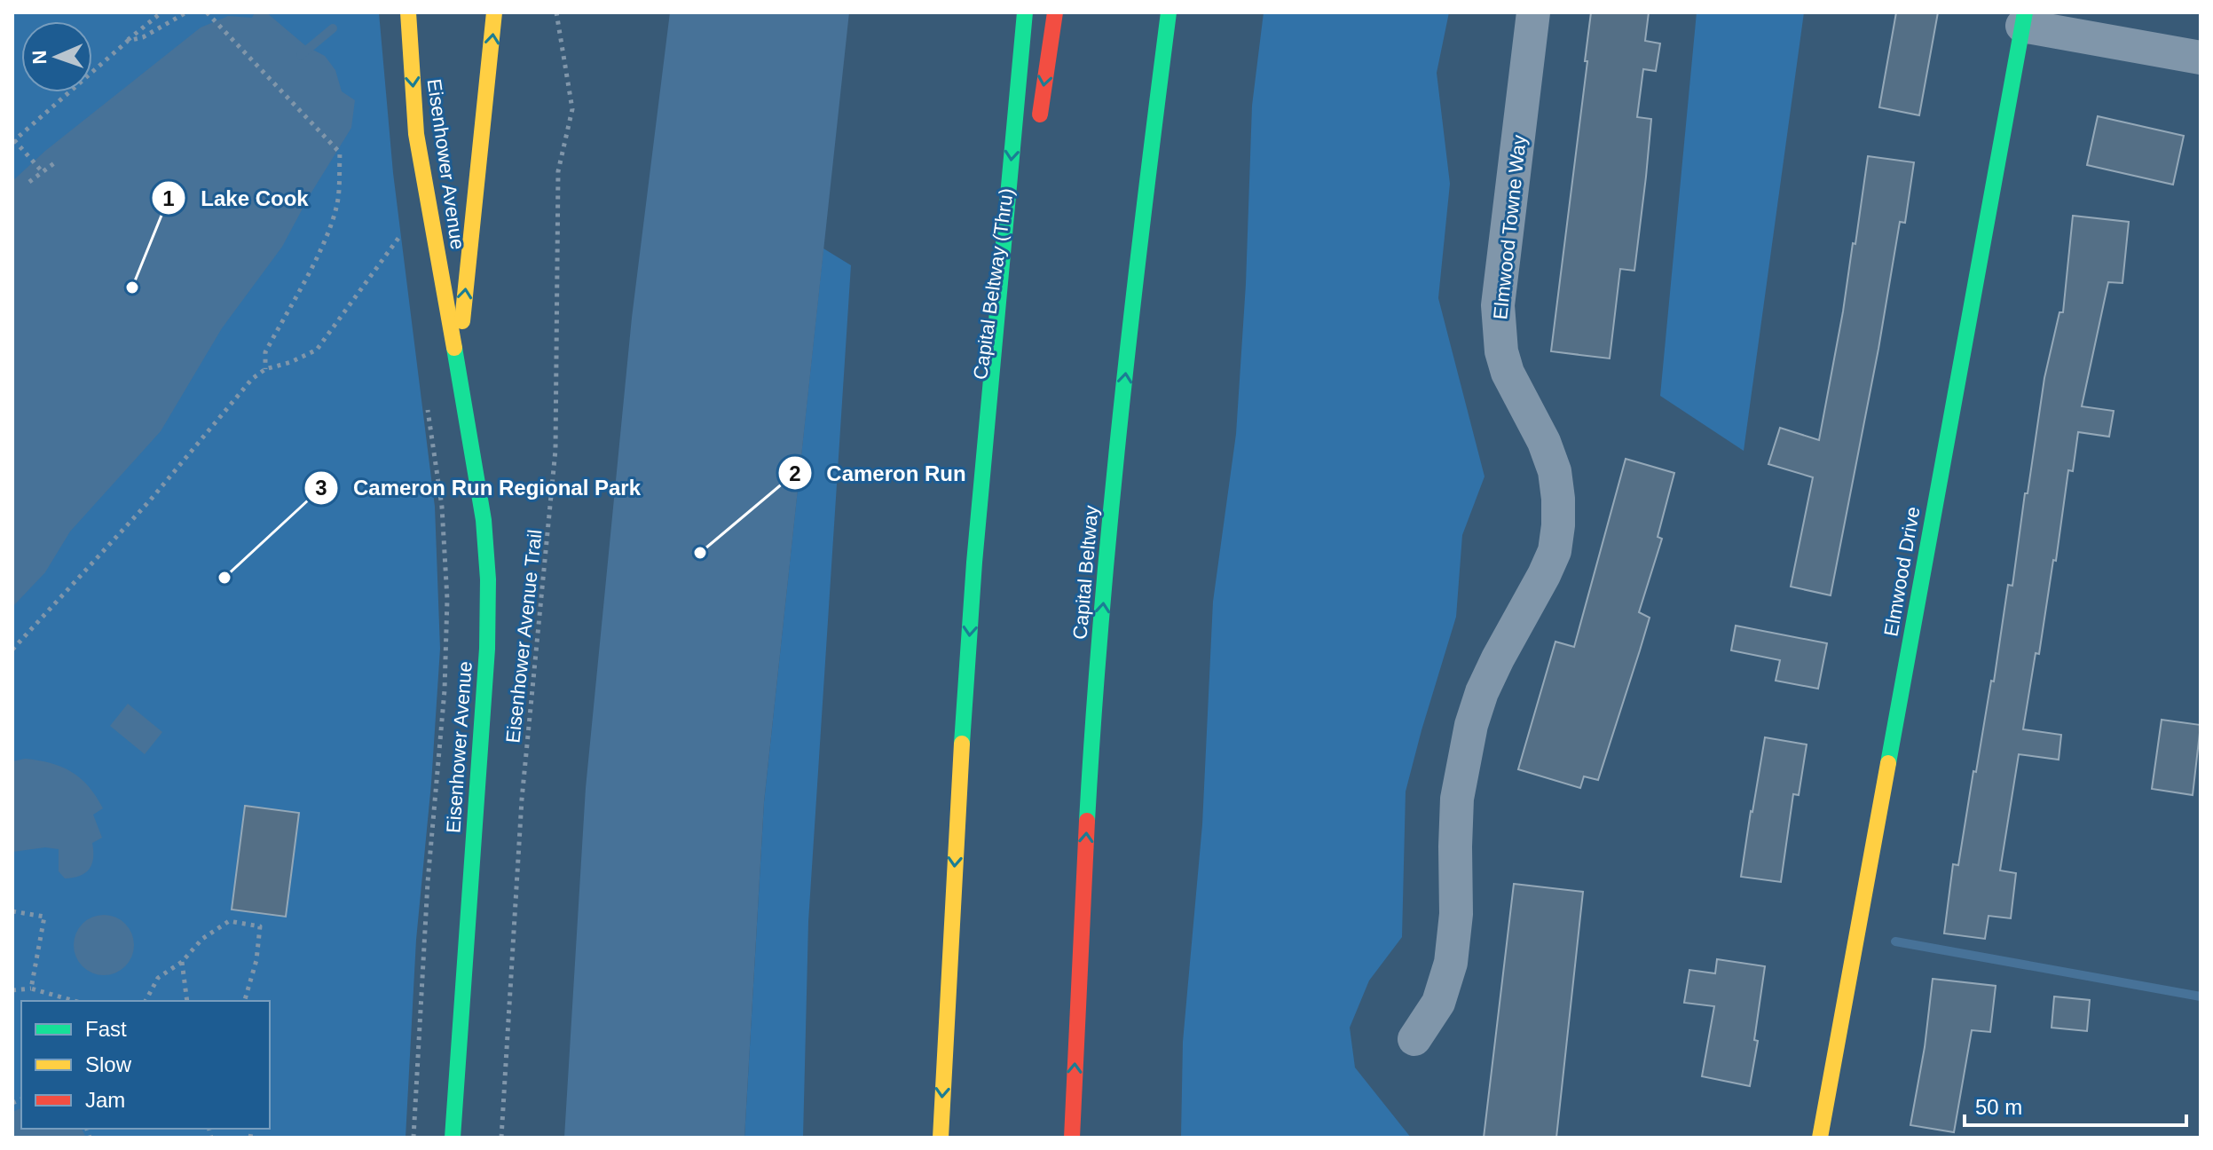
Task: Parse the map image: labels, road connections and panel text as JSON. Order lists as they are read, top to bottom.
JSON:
{
  "streets": {
    "main road": [
      "Eisenhower Avenue",
      "Capital Beltway (Thru)",
      "Elmwood Drive",
      "Capital Beltway"
    ],
    "street": ["Elmwood Towne Way"],
    "path": ["Eisenhower Avenue Trail"]
  },
  "places": ["Lake Cook", "Cameron Run", "Cameron Run Regional Park"],
  "legend": ["Fast", "Slow", "Jam"],
  "scale_bar": "50 m",
  "north": "left"
}
